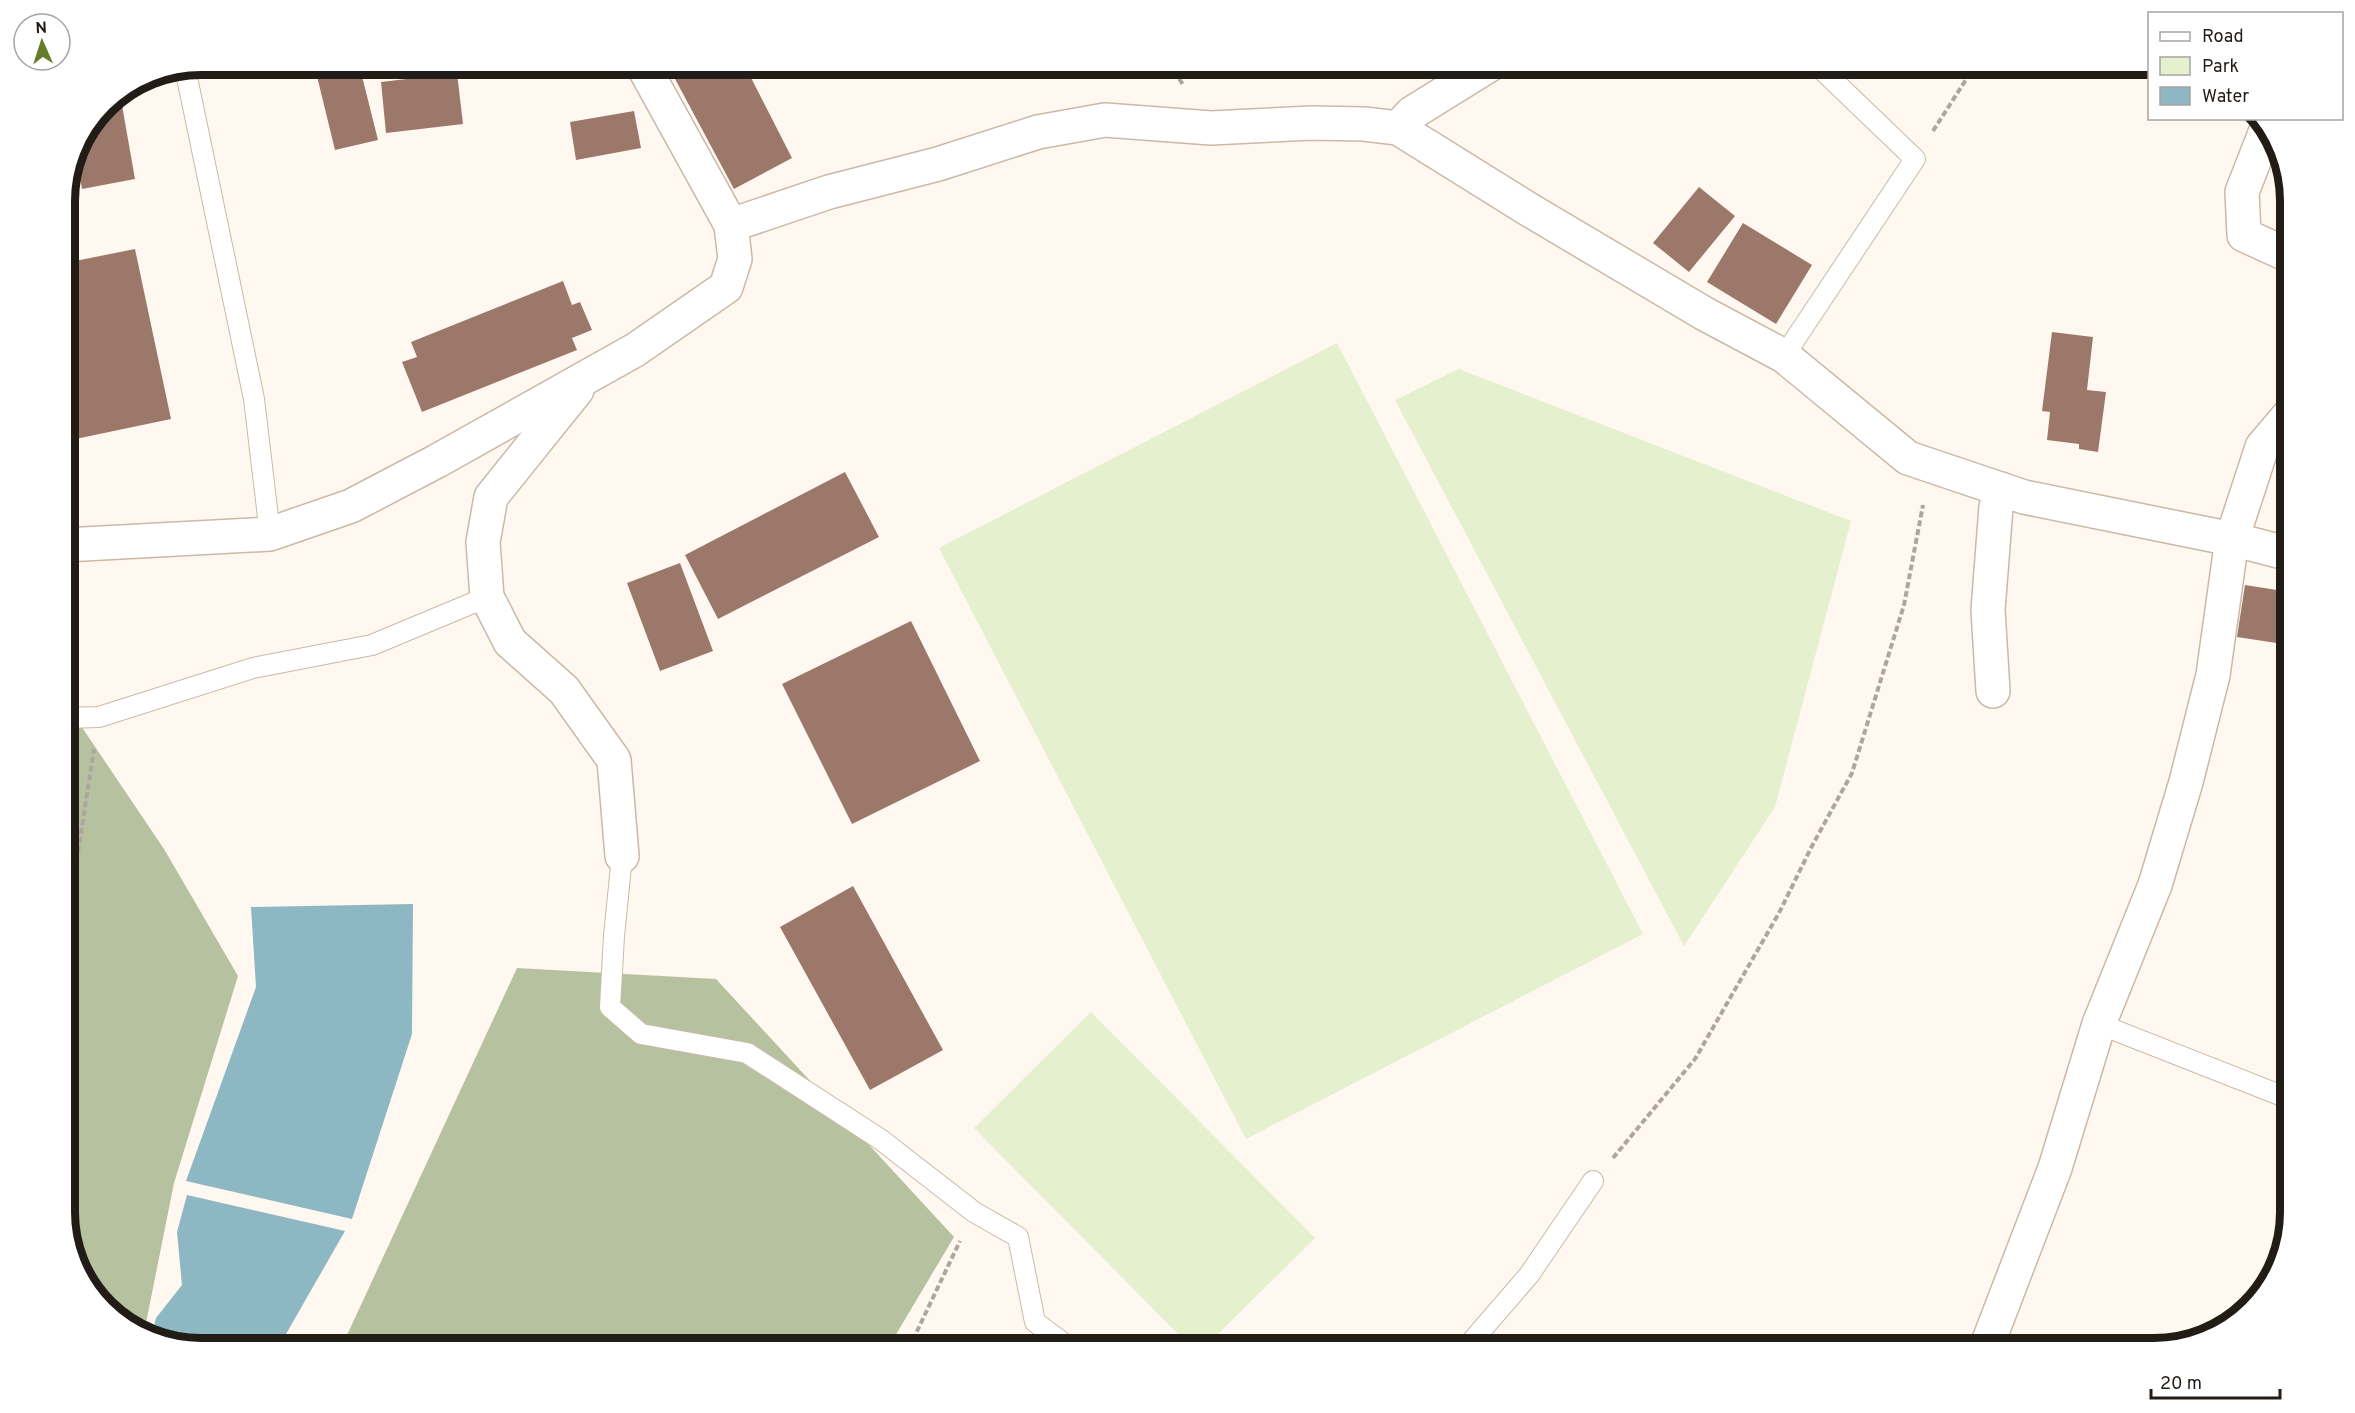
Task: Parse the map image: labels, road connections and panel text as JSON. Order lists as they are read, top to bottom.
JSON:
{
  "legend": ["Road", "Park", "Water"],
  "scale_bar": "20 m",
  "north": "top"
}
